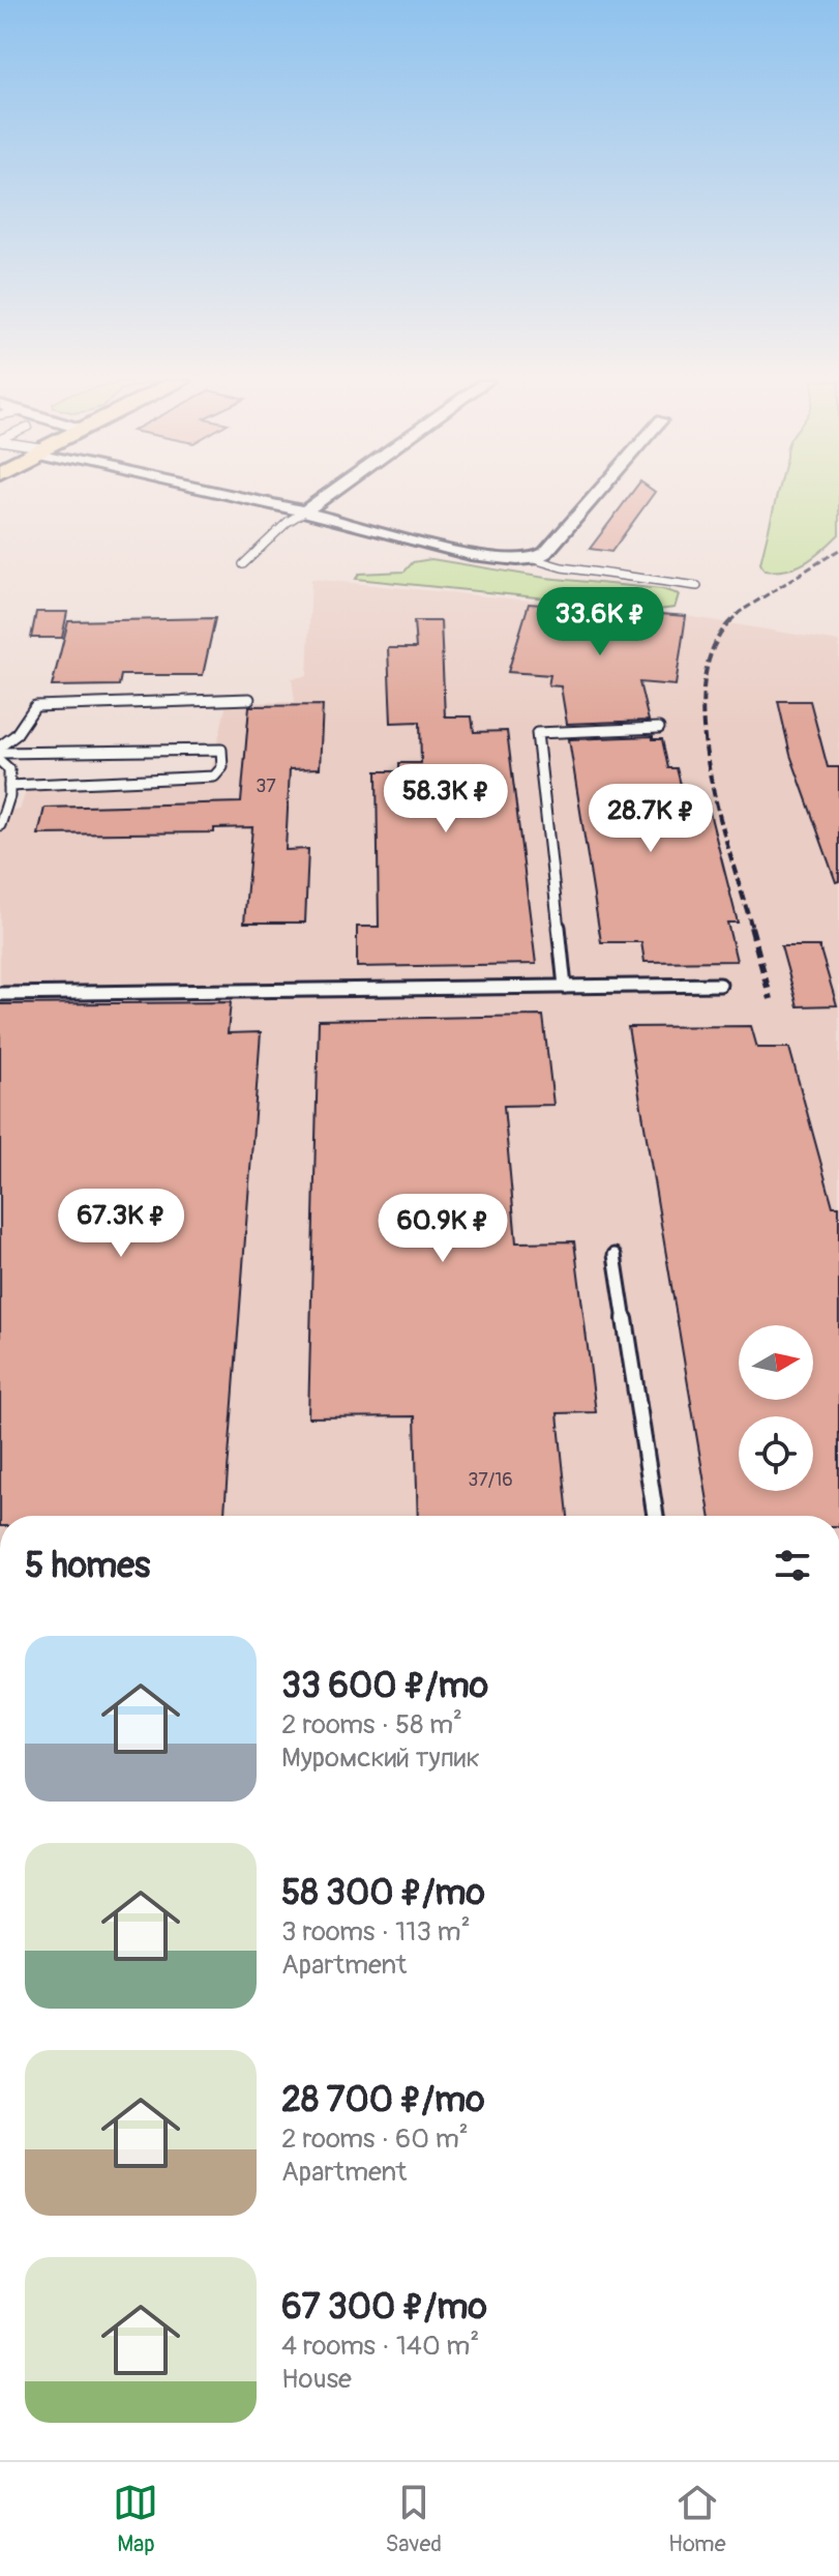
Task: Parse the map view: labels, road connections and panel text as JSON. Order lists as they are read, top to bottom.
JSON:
{
  "house_numbers": ["37", "37/16"],
  "north": "right",
  "page": {
    "price": [
      "33.6K ₽",
      "58.3K ₽",
      "28.7K ₽",
      "67.3K ₽",
      "60.9K ₽"
    ],
    "heading": "5 homes",
    "list": [
      {
        "name": "33 600 ₽/mo",
        "note": "2 rooms · 58 m² · Муромский тупик"
      },
      {
        "name": "58 300 ₽/mo",
        "note": "3 rooms · 113 m² · Apartment"
      },
      {
        "name": "28 700 ₽/mo",
        "note": "2 rooms · 60 m² · Apartment"
      },
      {
        "name": "67 300 ₽/mo",
        "note": "4 rooms · 140 m² · House"
      }
    ],
    "tabs": ["Map", "Saved", "Home"]
  }
}
